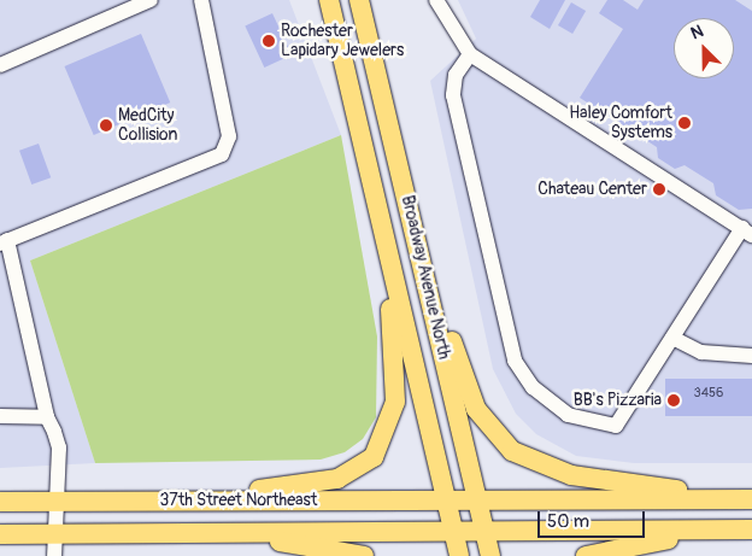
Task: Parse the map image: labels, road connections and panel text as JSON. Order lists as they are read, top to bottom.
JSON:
{
  "streets": {
    "main road": ["Broadway Avenue North", "37th Street Northeast"]
  },
  "crossings": [
    ["Broadway Avenue North", "37th Street Northeast"]
  ],
  "places": [
    "Rochester Lapidary Jewelers",
    "Haley Comfort Systems",
    "MedCity Collision",
    "Chateau Center",
    "BB's Pizzaria"
  ],
  "house_numbers": ["3456"],
  "scale_bar": "50 m",
  "north": "top left"
}
